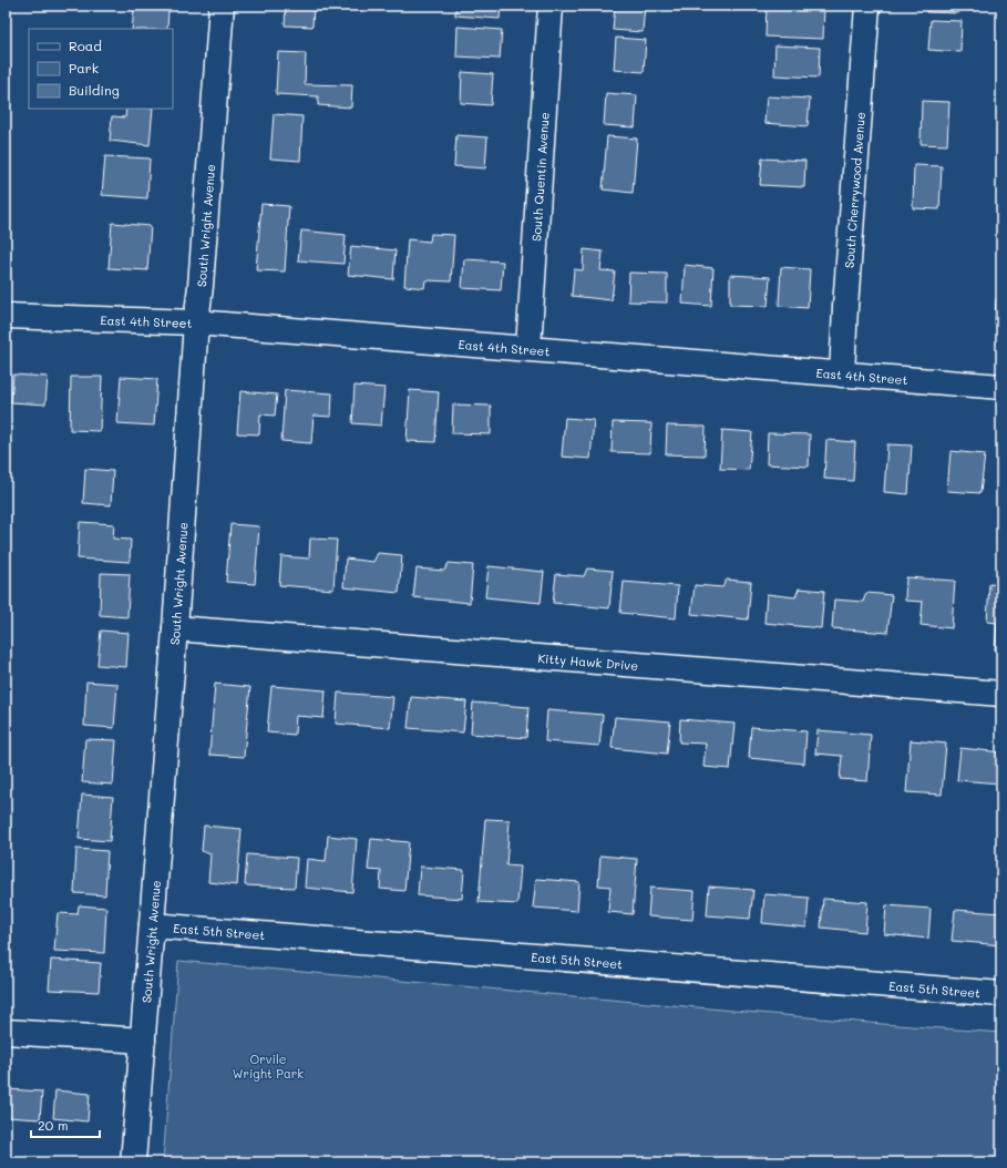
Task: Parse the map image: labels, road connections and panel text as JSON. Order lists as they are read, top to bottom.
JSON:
{
  "streets": {
    "street": [
      "South Quentin Avenue",
      "South Cherrywood Avenue",
      "South Wright Avenue",
      "East 4th Street",
      "Kitty Hawk Drive",
      "East 5th Street"
    ]
  },
  "crossings": [
    ["South Quentin Avenue", "East 4th Street"],
    ["South Cherrywood Avenue", "East 4th Street"],
    ["South Wright Avenue", "East 4th Street"],
    ["South Wright Avenue", "Kitty Hawk Drive"],
    ["South Wright Avenue", "East 5th Street"]
  ],
  "parks": ["Orvile Wright Park"],
  "legend": ["Road", "Park", "Building"],
  "scale_bar": "20 m"
}
